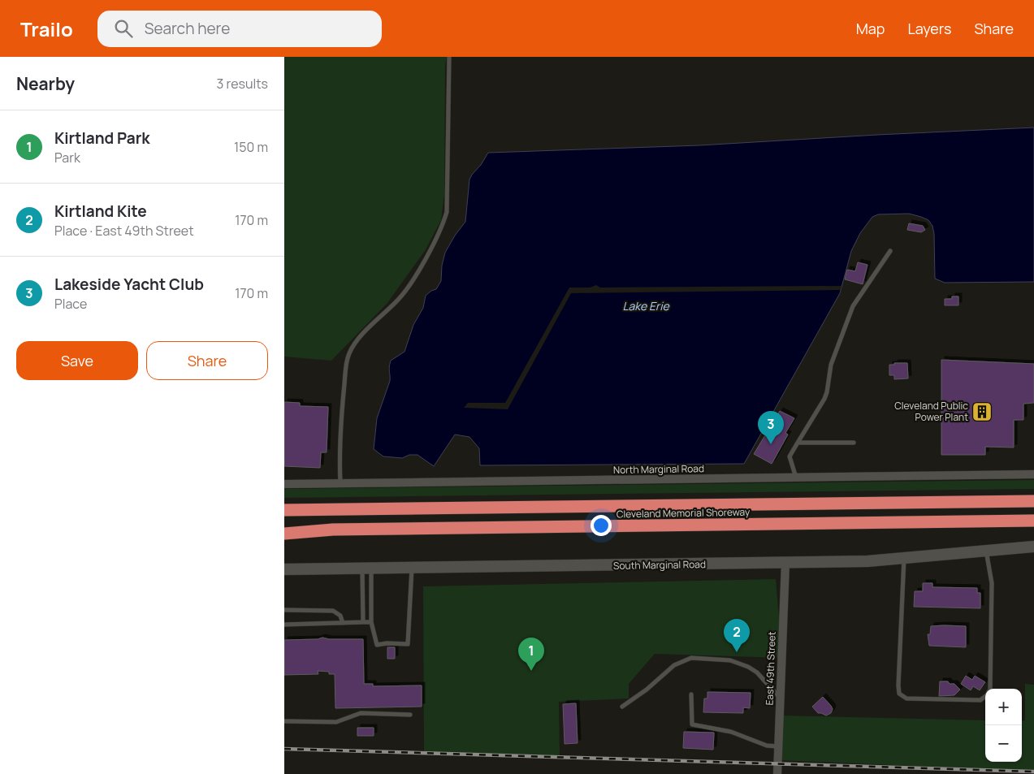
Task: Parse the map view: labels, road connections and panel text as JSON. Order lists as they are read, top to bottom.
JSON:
{
  "streets": {
    "highway": ["Cleveland Memorial Shoreway"],
    "street": ["North Marginal Road", "South Marginal Road", "East 49th Street"]
  },
  "crossings": [
    ["South Marginal Road", "East 49th Street"]
  ],
  "water": ["Lake Erie"],
  "places": {
    "building": ["Cleveland Public Power Plant"]
  },
  "page": {
    "header": "Trailo",
    "search": "Search here",
    "nav": ["Map", "Layers", "Share"],
    "heading": ["Nearby", "3 results"],
    "list": [
      {
        "mark": "1",
        "name": "Kirtland Park",
        "note": "Park",
        "value": "150 m"
      },
      {
        "mark": "2",
        "name": "Kirtland Kite",
        "note": "Place · East 49th Street",
        "value": "170 m"
      },
      {
        "mark": "3",
        "name": "Lakeside Yacht Club",
        "note": "Place",
        "value": "170 m"
      }
    ],
    "buttons": ["Save", "Share"],
    "pins": ["3", "2", "1"],
    "map_buttons": ["+", "−"]
  }
}
